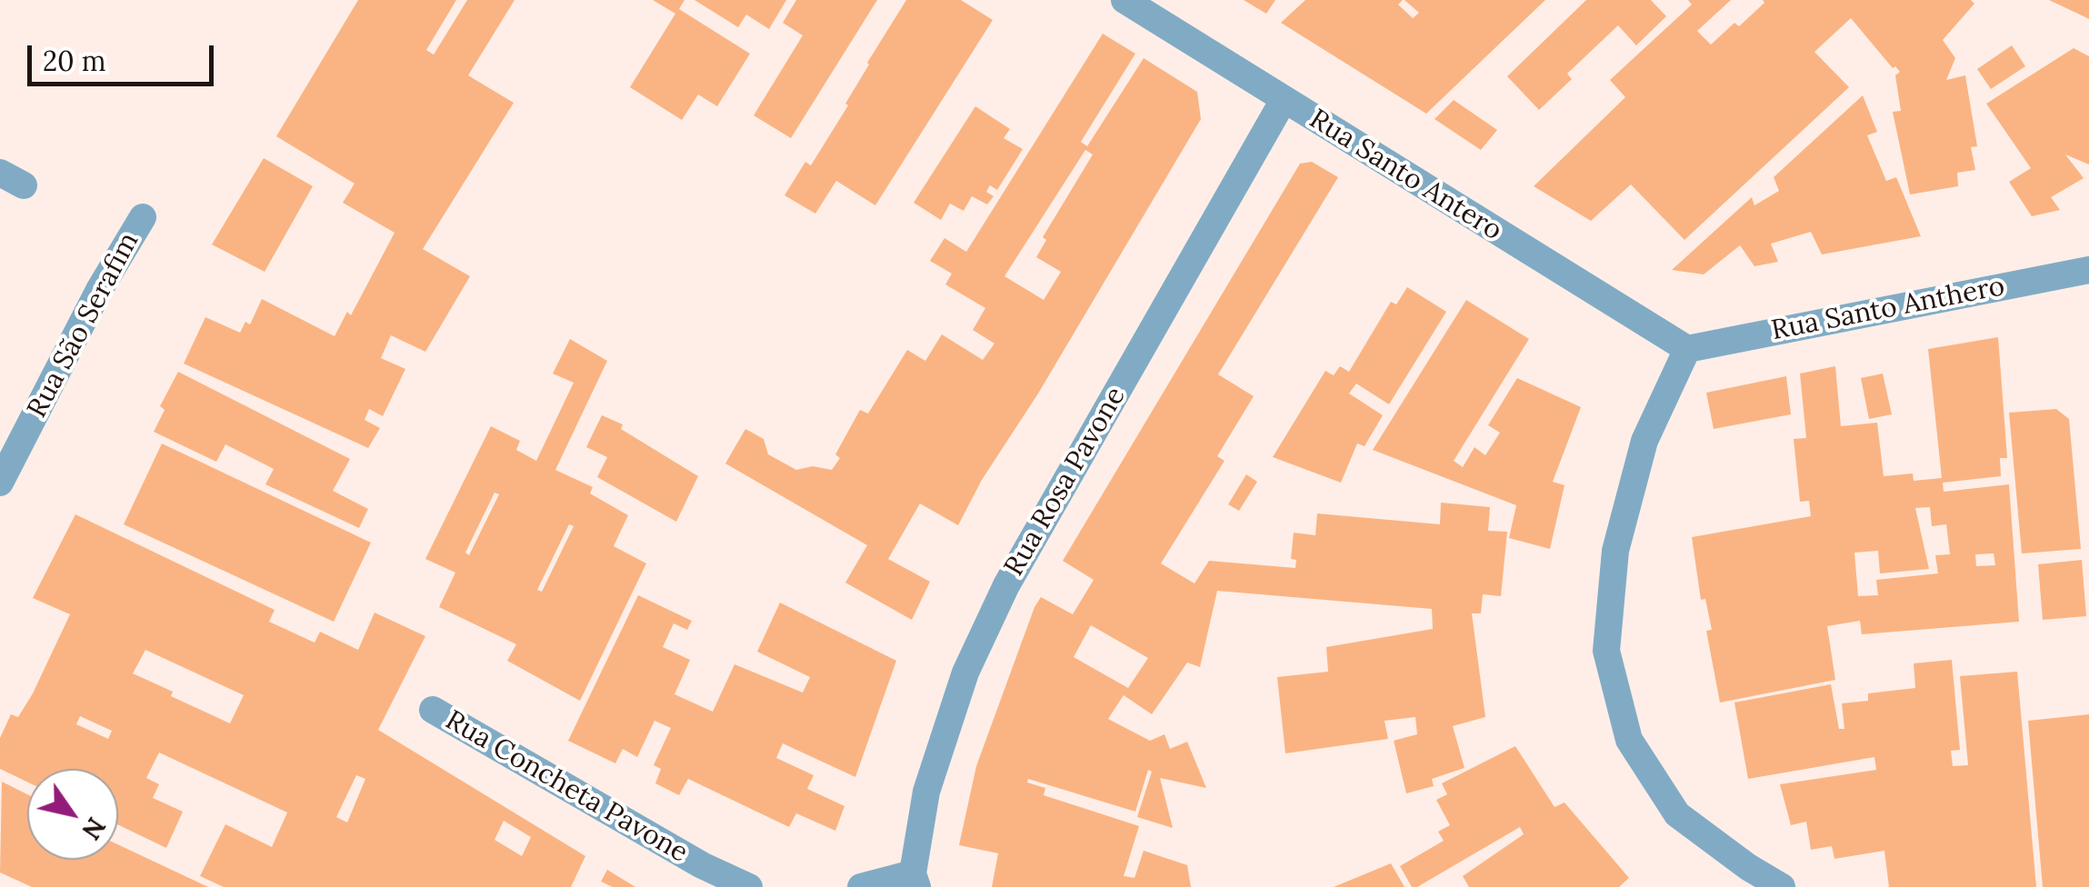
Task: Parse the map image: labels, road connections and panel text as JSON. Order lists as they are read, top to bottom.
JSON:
{
  "streets": {
    "street": [
      "Rua Santo Antero",
      "Rua Santo Anthero",
      "Rua São Serafim",
      "Rua Rosa Pavone",
      "Rua Concheta Pavone"
    ]
  },
  "crossings": [
    ["Rua Santo Antero", "Rua Santo Anthero"],
    ["Rua Santo Antero", "Rua Rosa Pavone"]
  ],
  "scale_bar": "20 m",
  "north": "bottom right"
}
